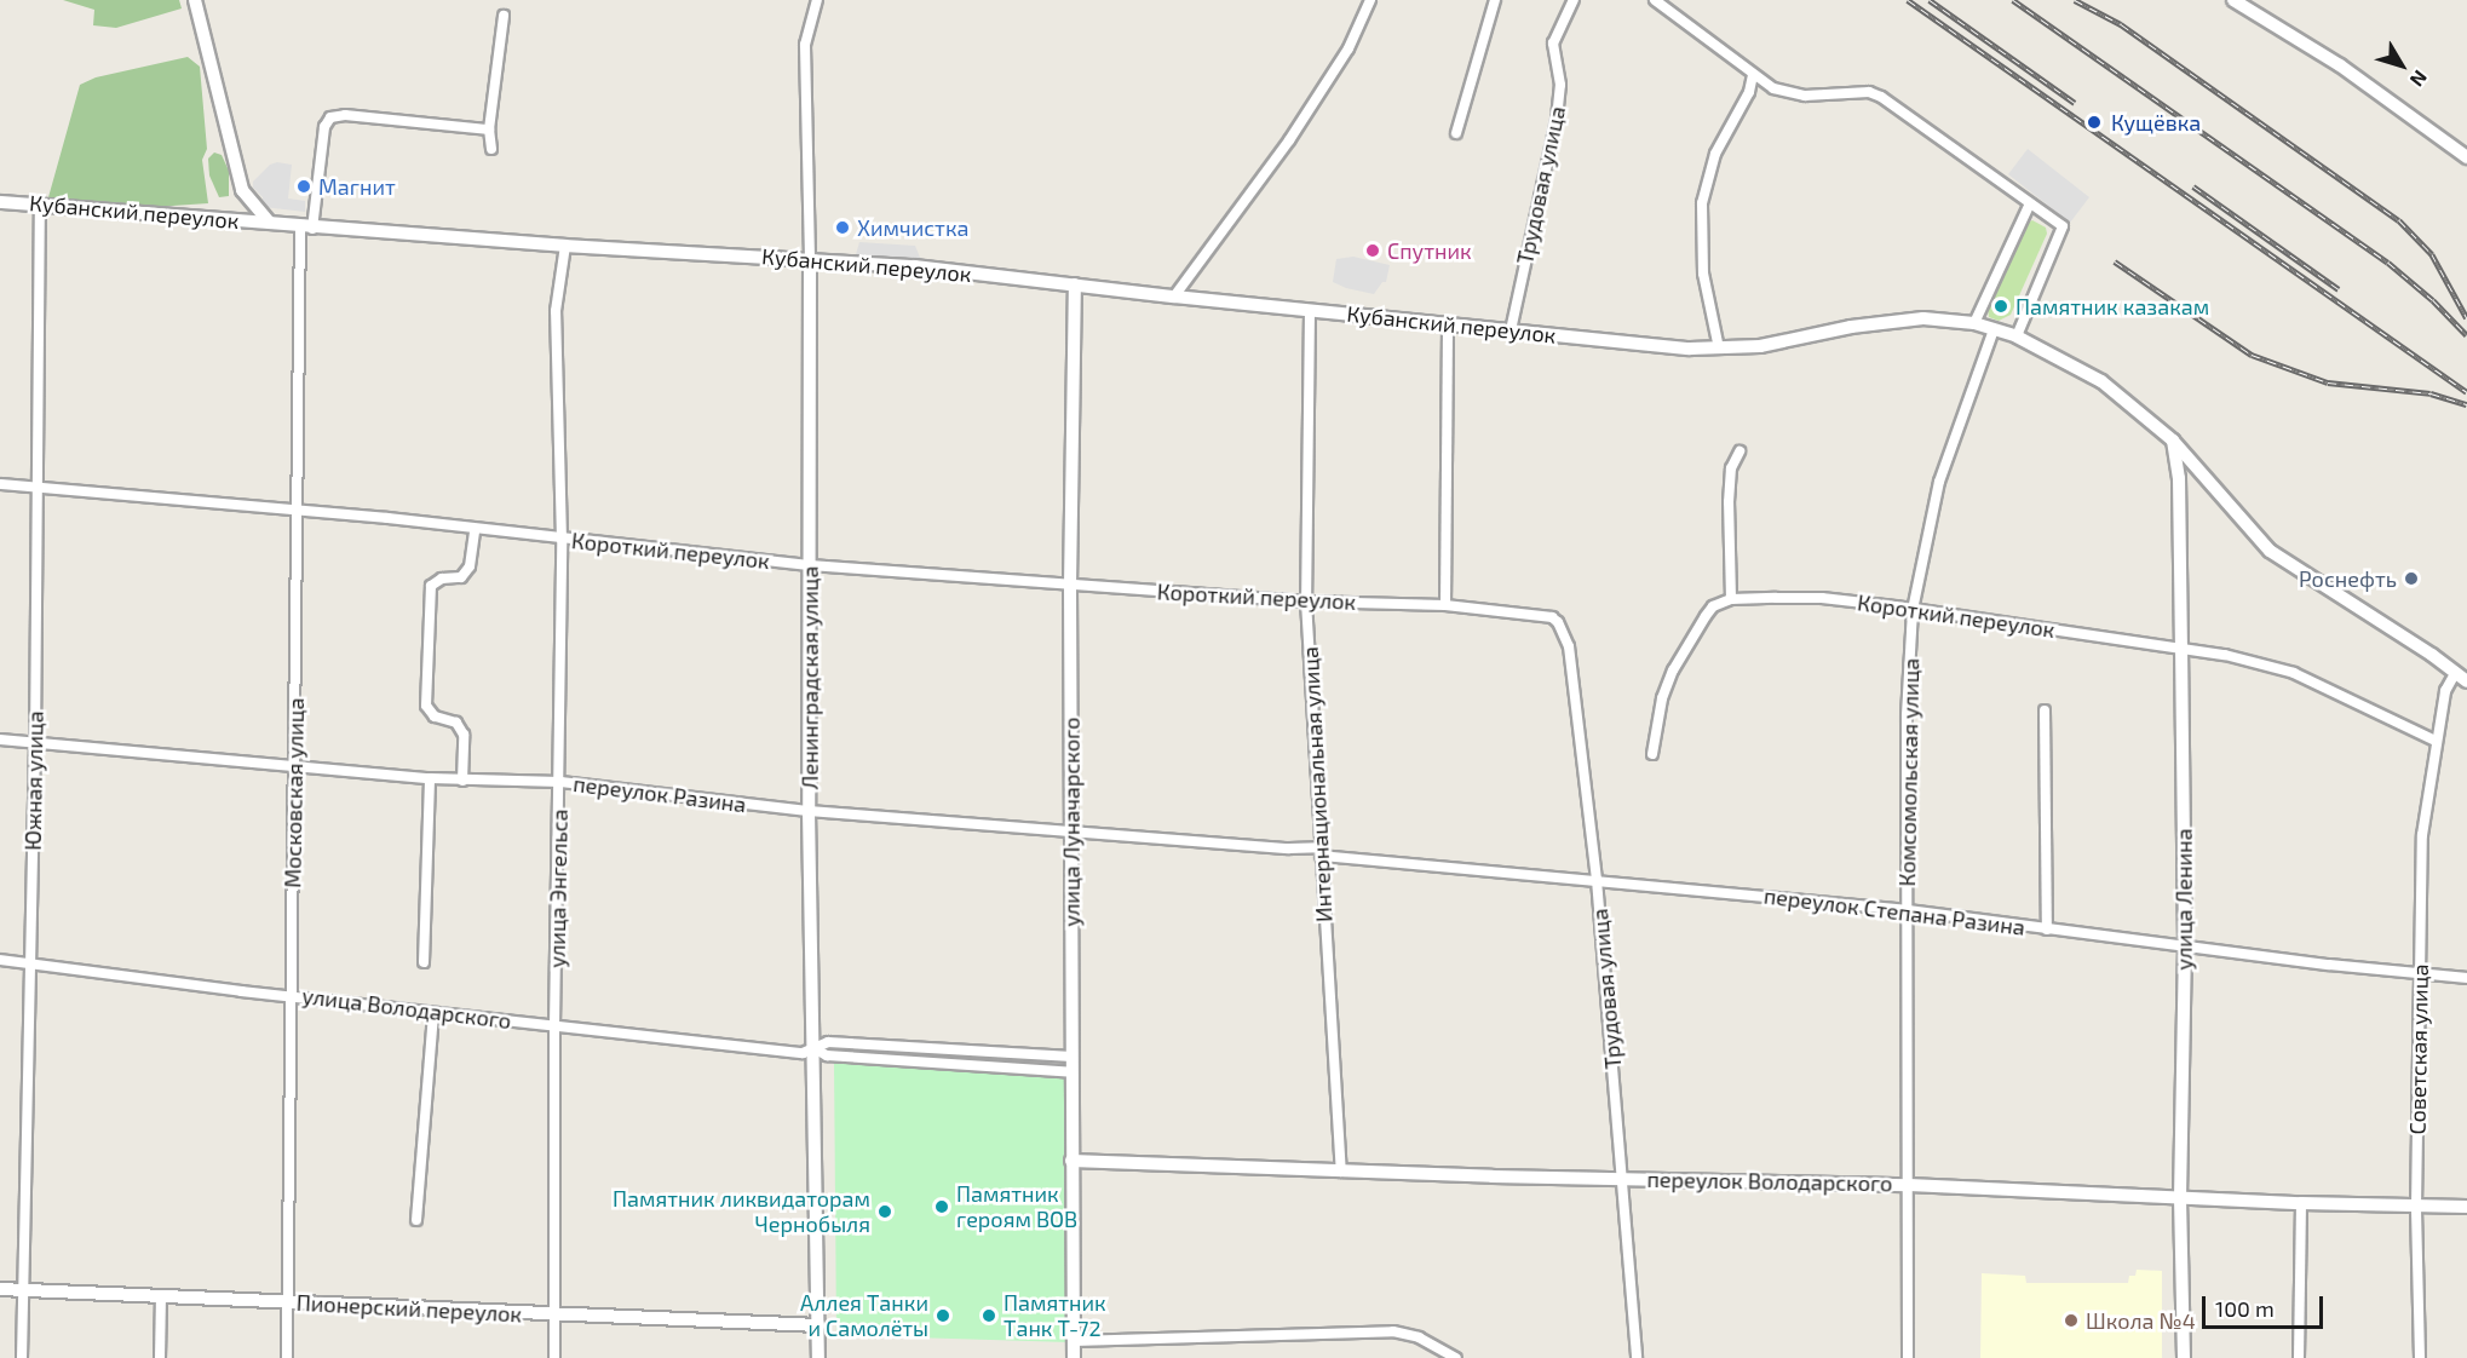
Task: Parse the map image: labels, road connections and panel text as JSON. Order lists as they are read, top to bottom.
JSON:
{
  "streets": {
    "street": [
      "Трудовая улица",
      "Кубанский переулок",
      "Короткий переулок",
      "Ленинградская улица",
      "Комсомольская улица",
      "Южная улица",
      "Интернациональная улица",
      "Московская улица",
      "переулок Разина",
      "улица Луначарского",
      "улица Энгельса",
      "улица Ленина",
      "переулок Степана Разина",
      "улица Володарского",
      "Советская улица",
      "переулок Володарского",
      "Пионерский переулок"
    ]
  },
  "crossings": [
    ["Трудовая улица", "Кубанский переулок"],
    ["Трудовая улица", "Короткий переулок"],
    ["Трудовая улица", "переулок Степана Разина"],
    ["Трудовая улица", "переулок Володарского"],
    ["Кубанский переулок", "Ленинградская улица"],
    ["Кубанский переулок", "Комсомольская улица"],
    ["Кубанский переулок", "Южная улица"],
    ["Кубанский переулок", "Интернациональная улица"],
    ["Кубанский переулок", "Московская улица"],
    ["Кубанский переулок", "улица Луначарского"],
    ["Кубанский переулок", "улица Энгельса"],
    ["Кубанский переулок", "улица Ленина"],
    ["Кубанский переулок", "Советская улица"],
    ["Короткий переулок", "Ленинградская улица"],
    ["Короткий переулок", "Комсомольская улица"],
    ["Короткий переулок", "Южная улица"],
    ["Короткий переулок", "Интернациональная улица"],
    ["Короткий переулок", "Московская улица"],
    ["Короткий переулок", "улица Луначарского"],
    ["Короткий переулок", "улица Энгельса"],
    ["Короткий переулок", "улица Ленина"],
    ["Ленинградская улица", "переулок Разина"],
    ["Ленинградская улица", "улица Володарского"],
    ["Ленинградская улица", "Пионерский переулок"],
    ["Комсомольская улица", "переулок Степана Разина"],
    ["Комсомольская улица", "переулок Володарского"],
    ["Южная улица", "переулок Разина"],
    ["Южная улица", "улица Володарского"],
    ["Южная улица", "Пионерский переулок"],
    ["Интернациональная улица", "переулок Разина"],
    ["Интернациональная улица", "переулок Степана Разина"],
    ["Интернациональная улица", "переулок Володарского"],
    ["Московская улица", "переулок Разина"],
    ["Московская улица", "улица Володарского"],
    ["Московская улица", "Пионерский переулок"],
    ["переулок Разина", "улица Луначарского"],
    ["переулок Разина", "улица Энгельса"],
    ["переулок Разина", "переулок Степана Разина"],
    ["улица Луначарского", "улица Володарского"],
    ["улица Луначарского", "переулок Володарского"],
    ["улица Энгельса", "улица Володарского"],
    ["улица Энгельса", "Пионерский переулок"],
    ["улица Ленина", "переулок Степана Разина"],
    ["улица Ленина", "переулок Володарского"],
    ["переулок Степана Разина", "Советская улица"],
    ["Советская улица", "переулок Володарского"]
  ],
  "places": [
    "Кущёвка",
    "Магнит",
    "Химчистка",
    "Спутник",
    "Памятник казакам",
    "Роснефть",
    "Памятник героям ВОВ",
    "Памятник ликвидаторам Чернобыля",
    "Аллея Танки и Самолёты",
    "Памятник Танк Т-72",
    "Школа №4"
  ],
  "scale_bar": "100 m",
  "north": "bottom right"
}
